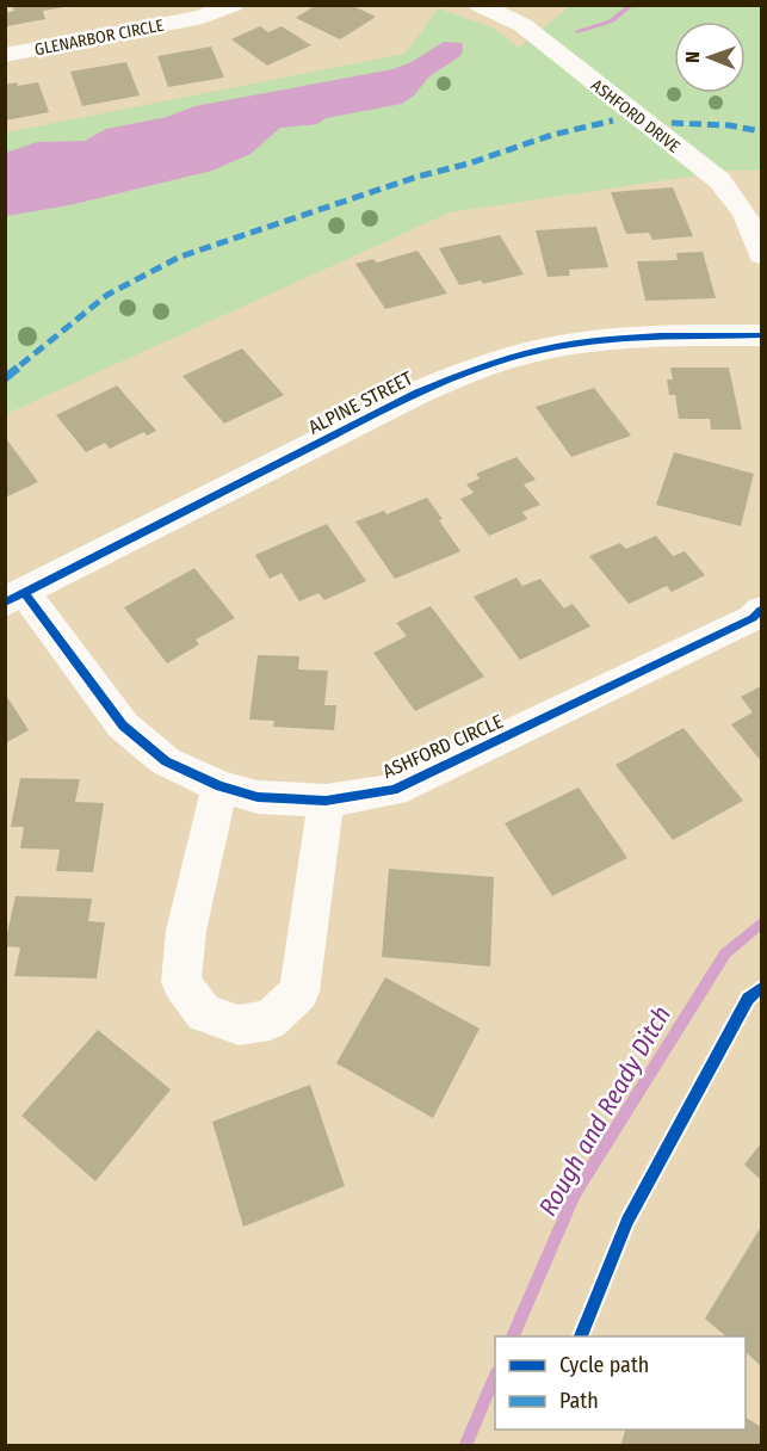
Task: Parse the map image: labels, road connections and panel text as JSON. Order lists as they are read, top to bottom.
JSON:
{
  "streets": {
    "street": [
      "GLENARBOR CIRCLE",
      "ASHFORD DRIVE",
      "ALPINE STREET",
      "ASHFORD CIRCLE"
    ]
  },
  "crossings": [
    ["ALPINE STREET", "ASHFORD CIRCLE"]
  ],
  "water": ["Rough and Ready Ditch"],
  "legend": ["Cycle path", "Path"],
  "north": "left"
}
